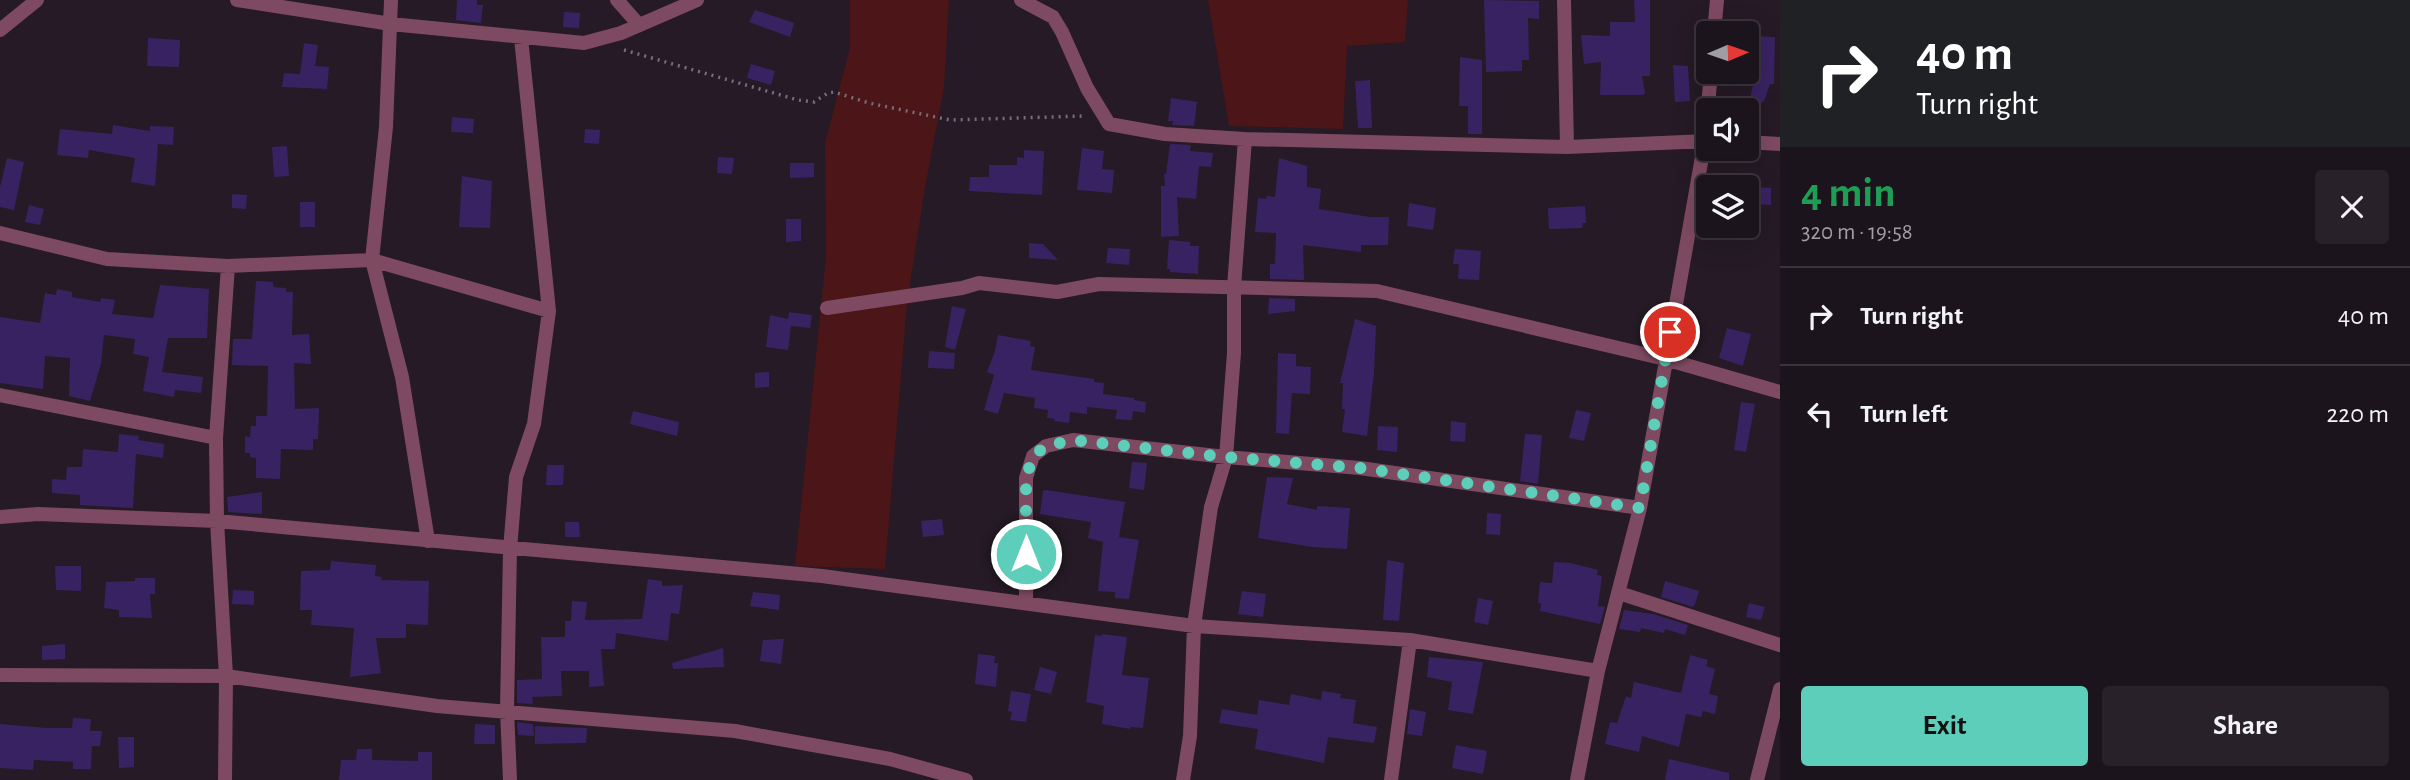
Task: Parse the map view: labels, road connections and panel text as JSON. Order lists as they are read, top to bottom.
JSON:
{
  "north": "right",
  "page": {
    "turn": ["40 m", "Turn right"],
    "heading": ["4 min", "320 m · 19:58"],
    "list": [
      {
        "name": "Turn right",
        "value": "40 m"
      },
      {
        "name": "Turn left",
        "value": "220 m"
      }
    ],
    "buttons": ["Exit", "Share"]
  }
}
